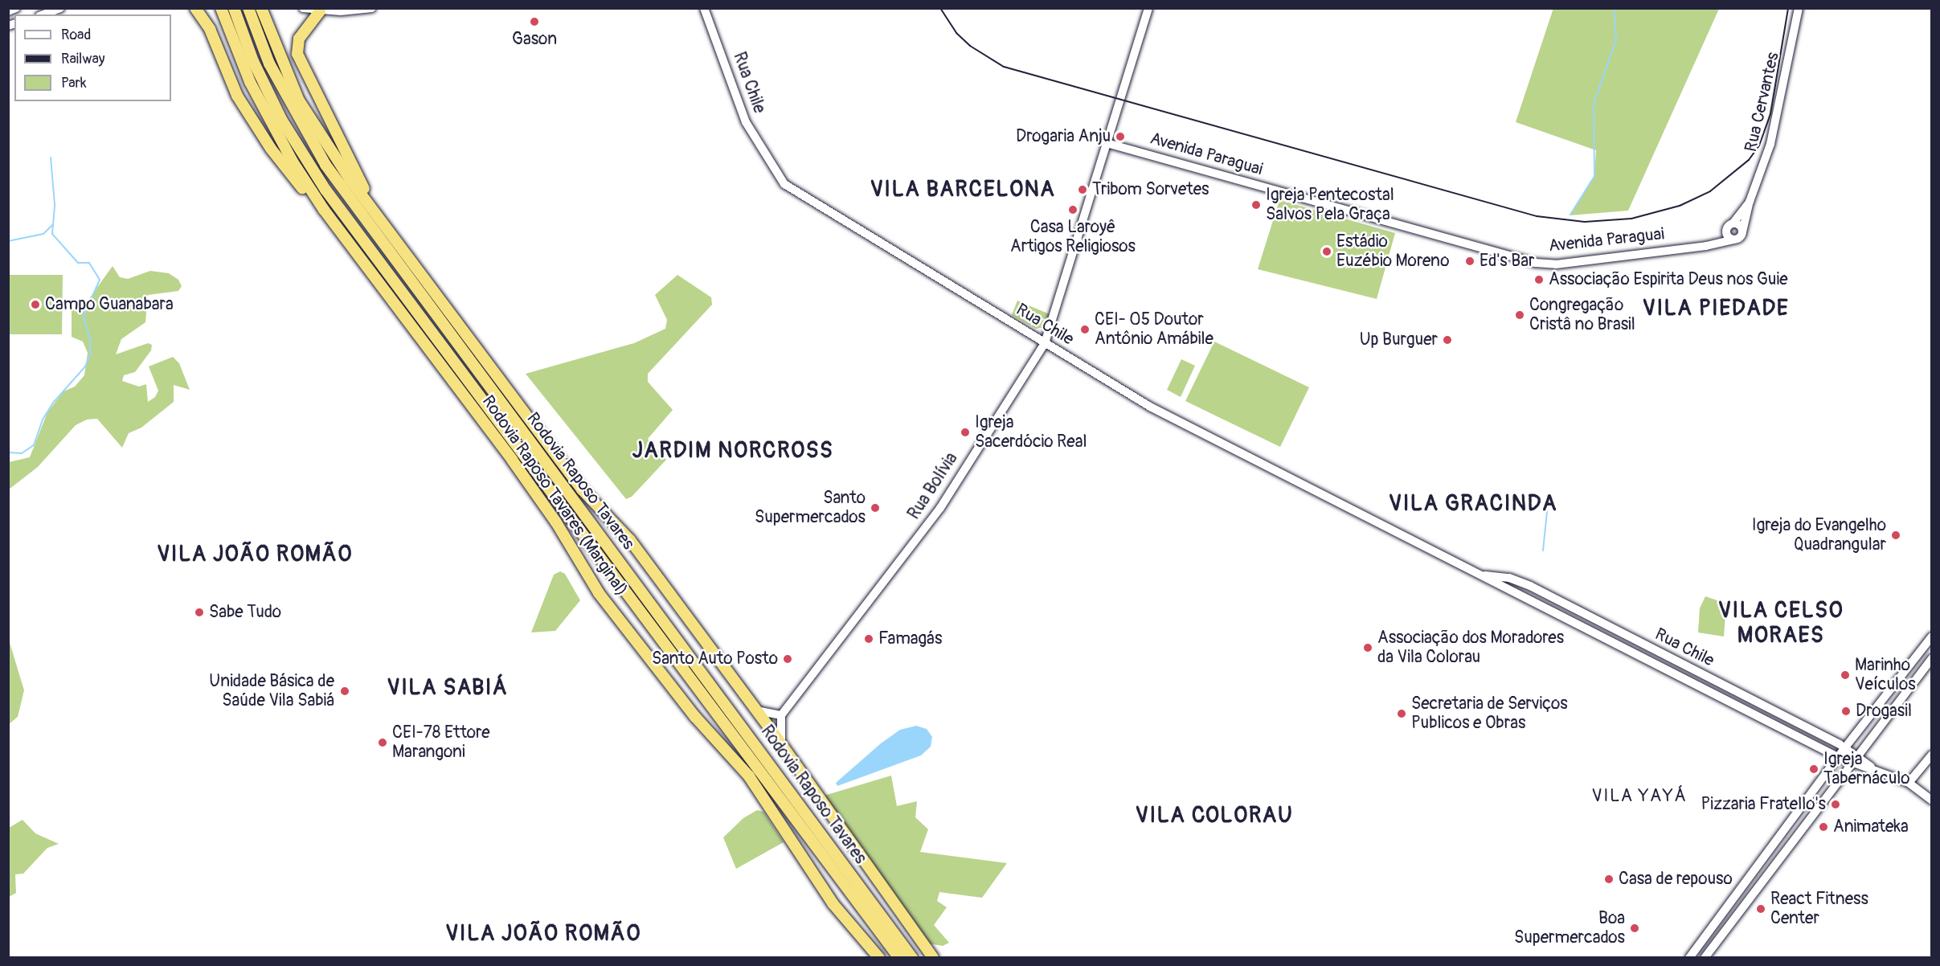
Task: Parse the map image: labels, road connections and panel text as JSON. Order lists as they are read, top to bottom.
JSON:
{
  "streets": {
    "highway": ["Rodovia Raposo Tavares", "Rodovia Raposo Tavares (Marginal)"],
    "main road": [
      "Rua Chile",
      "Rua Cervantes",
      "Avenida Paraguai",
      "Rua Bolívia"
    ]
  },
  "crossings": [
    ["Rua Chile", "Rua Bolívia"],
    ["Rua Cervantes", "Avenida Paraguai"],
    ["Avenida Paraguai", "Rua Bolívia"]
  ],
  "districts": [
    "VILA BARCELONA",
    "VILA PIEDADE",
    "JARDIM NORCROSS",
    "VILA GRACINDA",
    "VILA JOÃO ROMÃO",
    "VILA CELSO MORAES",
    "VILA SABIÁ",
    "VILA YAYÁ",
    "VILA COLORAU",
    "VILA JOÃO ROMÃO"
  ],
  "places": [
    "Gason",
    "Drogaria Anju",
    "Tribom Sorvetes",
    "Igreja Pentecostal Salvos Pela Graça",
    "Casa Laroyê Artigos Religiosos",
    "Estádio Euzébio Moreno",
    "Ed's Bar",
    "Associação Espirita Deus nos Guie",
    "Campo Guanabara",
    "Congregação Cristâ no Brasil",
    "CEI- 05 Doutor Antônio Amábile",
    "Up Burguer",
    "Igreja Sacerdócio Real",
    "Santo Supermercados",
    "Igreja do Evangelho Quadrangular",
    "Sabe Tudo",
    "Famagás",
    "Associação dos Moradores da Vila Colorau",
    "Santo Auto Posto",
    "Marinho Veículos",
    "Unidade Básica de Saúde Vila Sabiá",
    "Drogasil",
    "Secretaria de Serviços Publicos e Obras",
    "CEI-78 Ettore Marangoni",
    "Igreja Tabernáculo",
    "Pizzaria Fratello's",
    "Animateka",
    "Casa de repouso",
    "React Fitness Center",
    "Boa Supermercados"
  ],
  "legend": ["Road", "Railway", "Park"]
}
